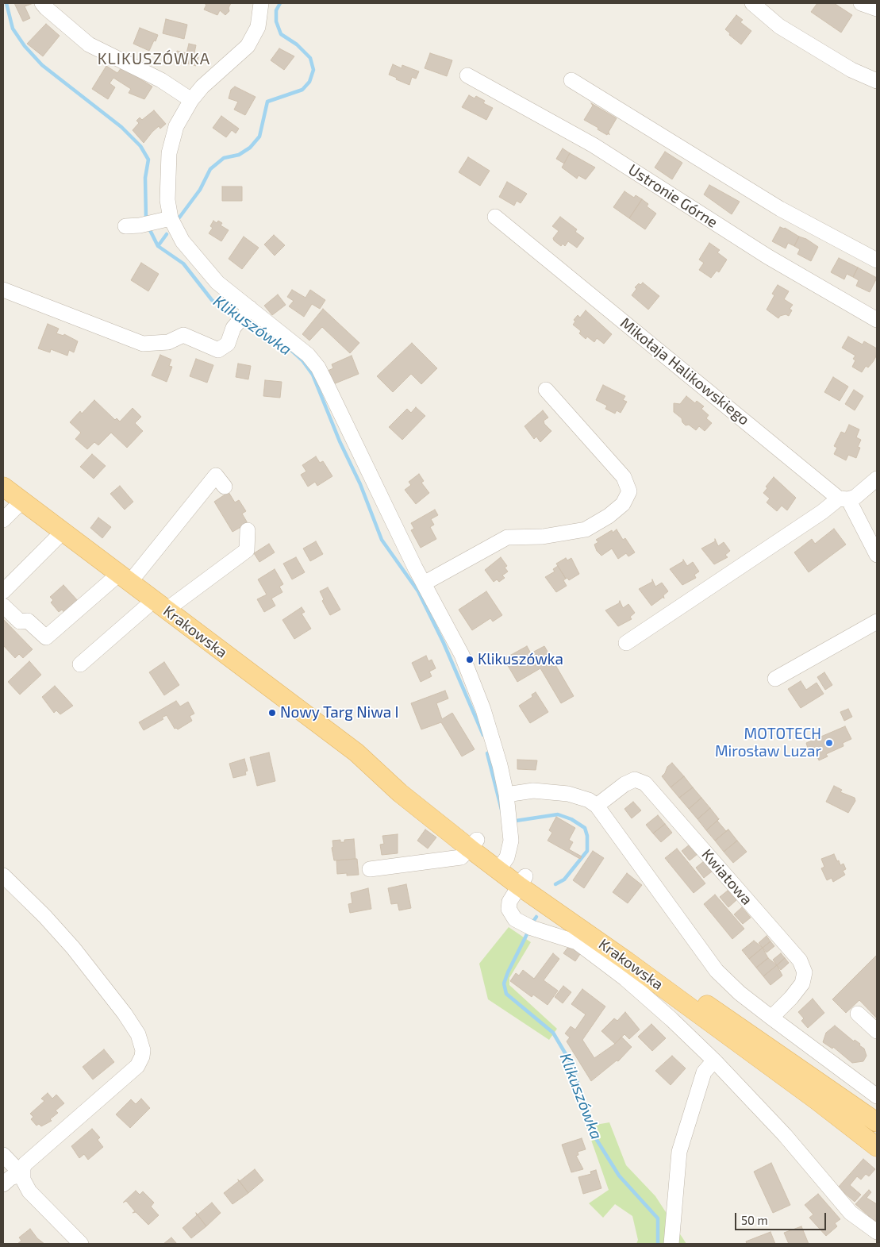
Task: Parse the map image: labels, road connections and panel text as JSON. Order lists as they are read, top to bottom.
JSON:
{
  "streets": {
    "main road": ["Krakowska"],
    "street": ["Ustronie Górne", "Mikołaja Halikowskiego", "Kwiatowa"]
  },
  "districts": ["KLIKUSZÓWKA"],
  "water": ["Klikuszówka"],
  "places": ["Klikuszówka", "Nowy Targ Niwa I", "MOTOTECH Mirosław Luzar"],
  "scale_bar": "50 m"
}
